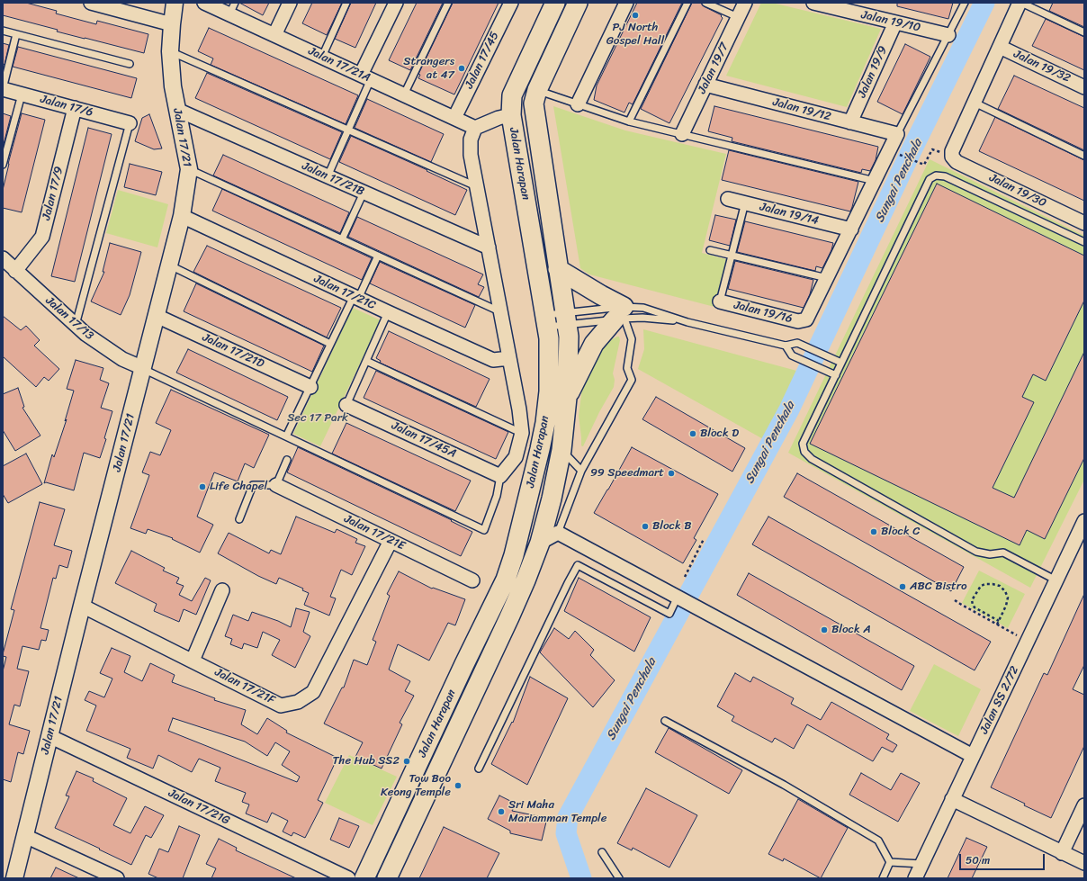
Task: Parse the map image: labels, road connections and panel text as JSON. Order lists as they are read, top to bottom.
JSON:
{
  "streets": {
    "main road": ["Jalan Harapan"],
    "street": [
      "Jalan 19/10",
      "Jalan 17/45",
      "Jalan 17/21A",
      "Jalan 19/32",
      "Jalan 19/7",
      "Jalan 19/9",
      "Jalan 17/6",
      "Jalan 19/12",
      "Jalan 17/21",
      "Jalan 17/21B",
      "Jalan 19/30",
      "Jalan 17/9",
      "Jalan 19/14",
      "Jalan 17/21C",
      "Jalan 19/16",
      "Jalan 17/13",
      "Jalan 17/21D",
      "Jalan 17/45A",
      "Jalan 17/21E",
      "Jalan 17/21F",
      "Jalan SS 2/72",
      "Jalan 17/21G"
    ]
  },
  "crossings": [
    ["Jalan 19/10", "Jalan 19/9"],
    ["Jalan 17/45", "Jalan 17/21A"],
    ["Jalan 19/7", "Jalan 19/12"],
    ["Jalan 19/9", "Jalan 19/12"],
    ["Jalan 17/6", "Jalan 17/9"],
    ["Jalan 17/21", "Jalan 17/21B"],
    ["Jalan 17/21", "Jalan 17/21C"],
    ["Jalan 17/21", "Jalan 17/13"],
    ["Jalan 17/21", "Jalan 17/21D"],
    ["Jalan 17/21", "Jalan 17/21F"],
    ["Jalan 17/21", "Jalan 17/21G"],
    ["Jalan 17/9", "Jalan 17/13"],
    ["Jalan 17/21E", "Jalan 17/21F"]
  ],
  "water": ["Sungai Penchala"],
  "parks": ["Sec 17 Park"],
  "places": [
    "PJ North Gospel Hall",
    "Strangers at 47",
    "Block D",
    "99 Speedmart",
    "Life Chapel",
    "Block B",
    "Block C",
    "ABC Bistro",
    "Block A",
    "The Hub SS2",
    "Tow Boo Keong Temple",
    "Sri Maha Mariamman Temple"
  ],
  "scale_bar": "50 m"
}
